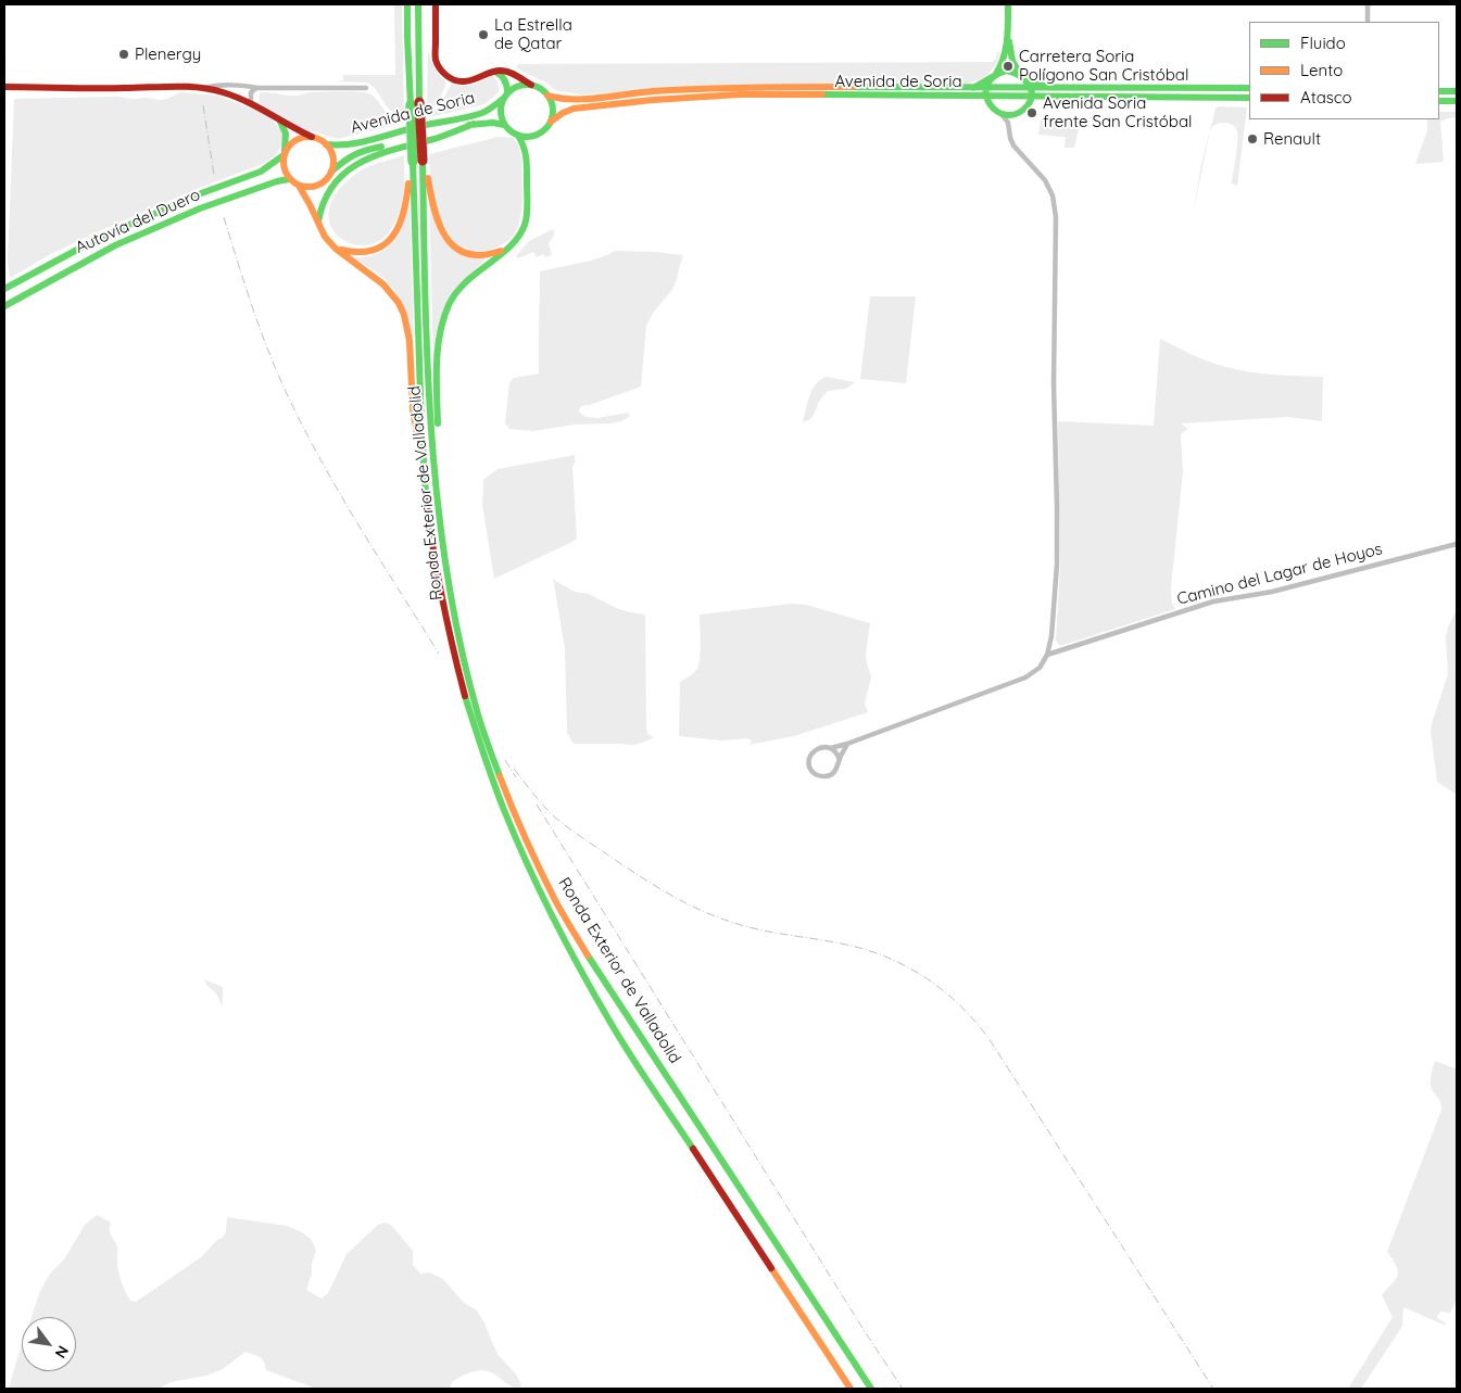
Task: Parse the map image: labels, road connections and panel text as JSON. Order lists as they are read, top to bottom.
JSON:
{
  "streets": {
    "main road": ["Avenida de Soria", "Autovía del Duero", "Ronda Exterior de Valladolid"],
    "street": ["Camino del Lagar de Hoyos"]
  },
  "crossings": [
    ["Avenida de Soria", "Autovía del Duero"]
  ],
  "places": [
    "La Estrella de Qatar",
    "Plenergy",
    "Carretera Soria Polígono San Cristóbal",
    "Avenida Soria frente San Cristóbal",
    "Renault"
  ],
  "legend": ["Fluido", "Lento", "Atasco"],
  "north": "bottom right"
}
